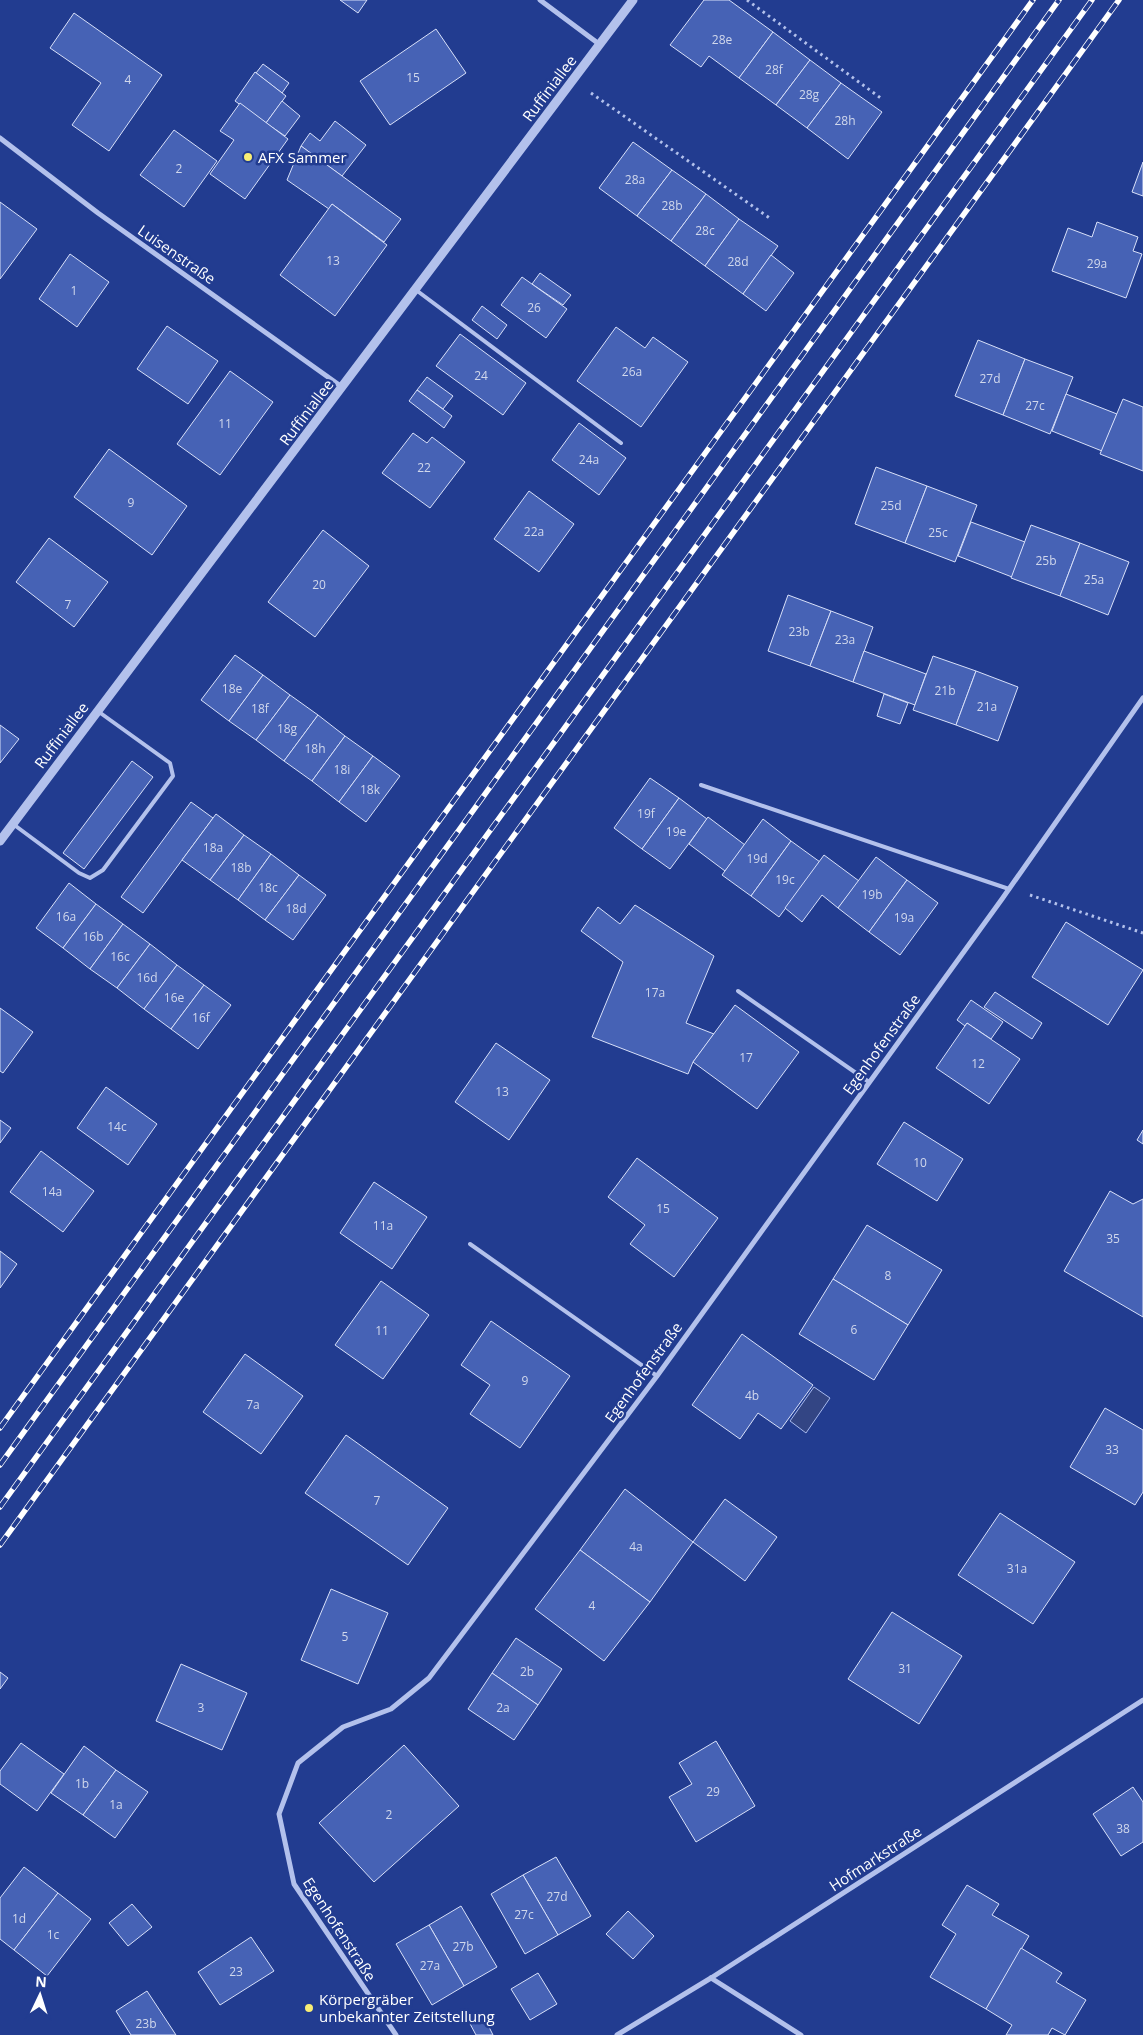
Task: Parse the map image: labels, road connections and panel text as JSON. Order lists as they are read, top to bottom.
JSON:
{
  "streets": {
    "street": [
      "Ruffiniallee",
      "Luisenstraße",
      "Egenhofenstraße",
      "Hofmarkstraße"
    ]
  },
  "crossings": [
    ["Ruffiniallee", "Luisenstraße"]
  ],
  "places": ["AFX Sammer", "Körpergräber unbekannter Zeitstellung"],
  "house_numbers": [
    "28e",
    "28f",
    "15",
    "4",
    "28g",
    "28h",
    "2",
    "28a",
    "28b",
    "28c",
    "13",
    "28d",
    "29a",
    "1",
    "26",
    "26a",
    "24",
    "27d",
    "27c",
    "11",
    "24a",
    "22",
    "9",
    "25d",
    "22a",
    "25c",
    "25b",
    "25a",
    "20",
    "7",
    "23b",
    "23a",
    "18e",
    "21b",
    "21a",
    "18f",
    "18g",
    "18h",
    "18i",
    "18k",
    "19f",
    "19e",
    "18a",
    "19d",
    "18b",
    "19c",
    "18c",
    "19b",
    "18d",
    "16a",
    "19a",
    "16b",
    "16c",
    "16d",
    "17a",
    "16e",
    "16f",
    "17",
    "12",
    "13",
    "14c",
    "10",
    "14a",
    "15",
    "11a",
    "35",
    "8",
    "6",
    "11",
    "9",
    "4b",
    "7a",
    "33",
    "7",
    "4a",
    "31a",
    "4",
    "5",
    "31",
    "2b",
    "3",
    "2a",
    "1b",
    "29",
    "1a",
    "2",
    "38",
    "27d",
    "27c",
    "1d",
    "1c",
    "27b",
    "27a",
    "23",
    "23b"
  ],
  "north": "top"
}
